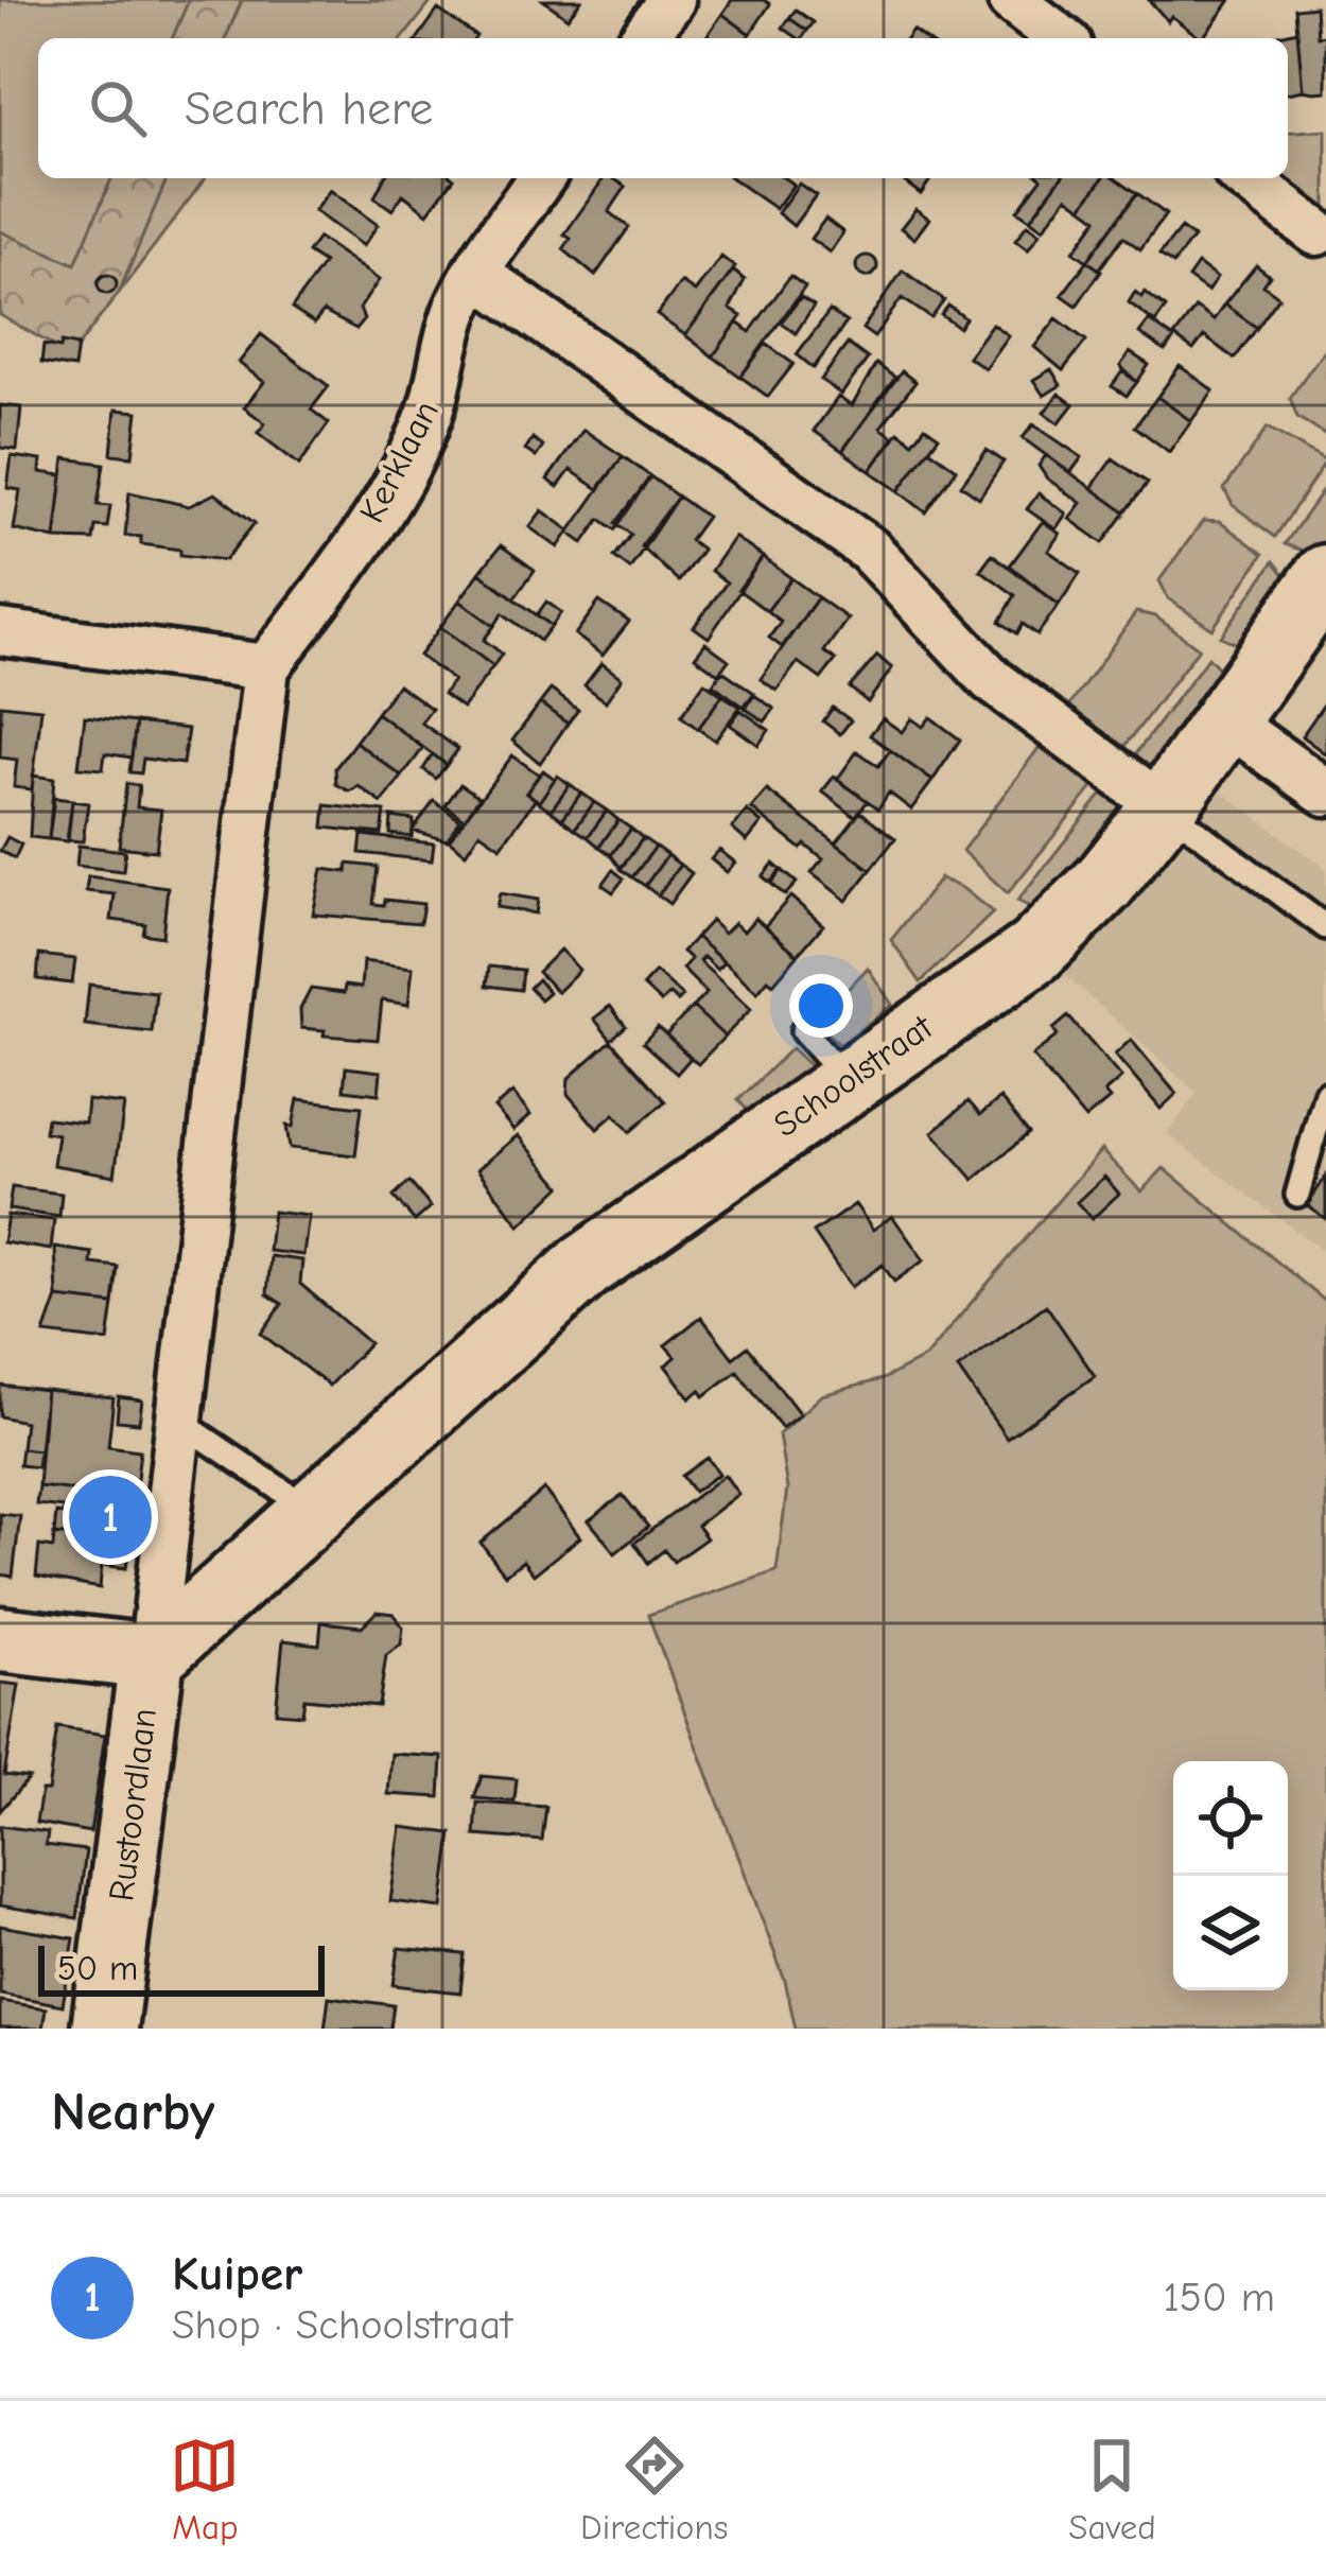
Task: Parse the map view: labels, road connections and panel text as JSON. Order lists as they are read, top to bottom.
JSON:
{
  "streets": {
    "street": ["Kerklaan", "Schoolstraat", "Rustoordlaan"]
  },
  "crossings": [
    ["Schoolstraat", "Rustoordlaan"]
  ],
  "scale_bar": "50 m",
  "page": {
    "search": "Search here",
    "pins": "1",
    "scale": "50 m",
    "heading": "Nearby",
    "list": [
      {
        "mark": "1",
        "name": "Kuiper",
        "note": "Shop · Schoolstraat",
        "value": "150 m"
      }
    ],
    "nav": ["Map", "Directions", "Saved"]
  }
}
